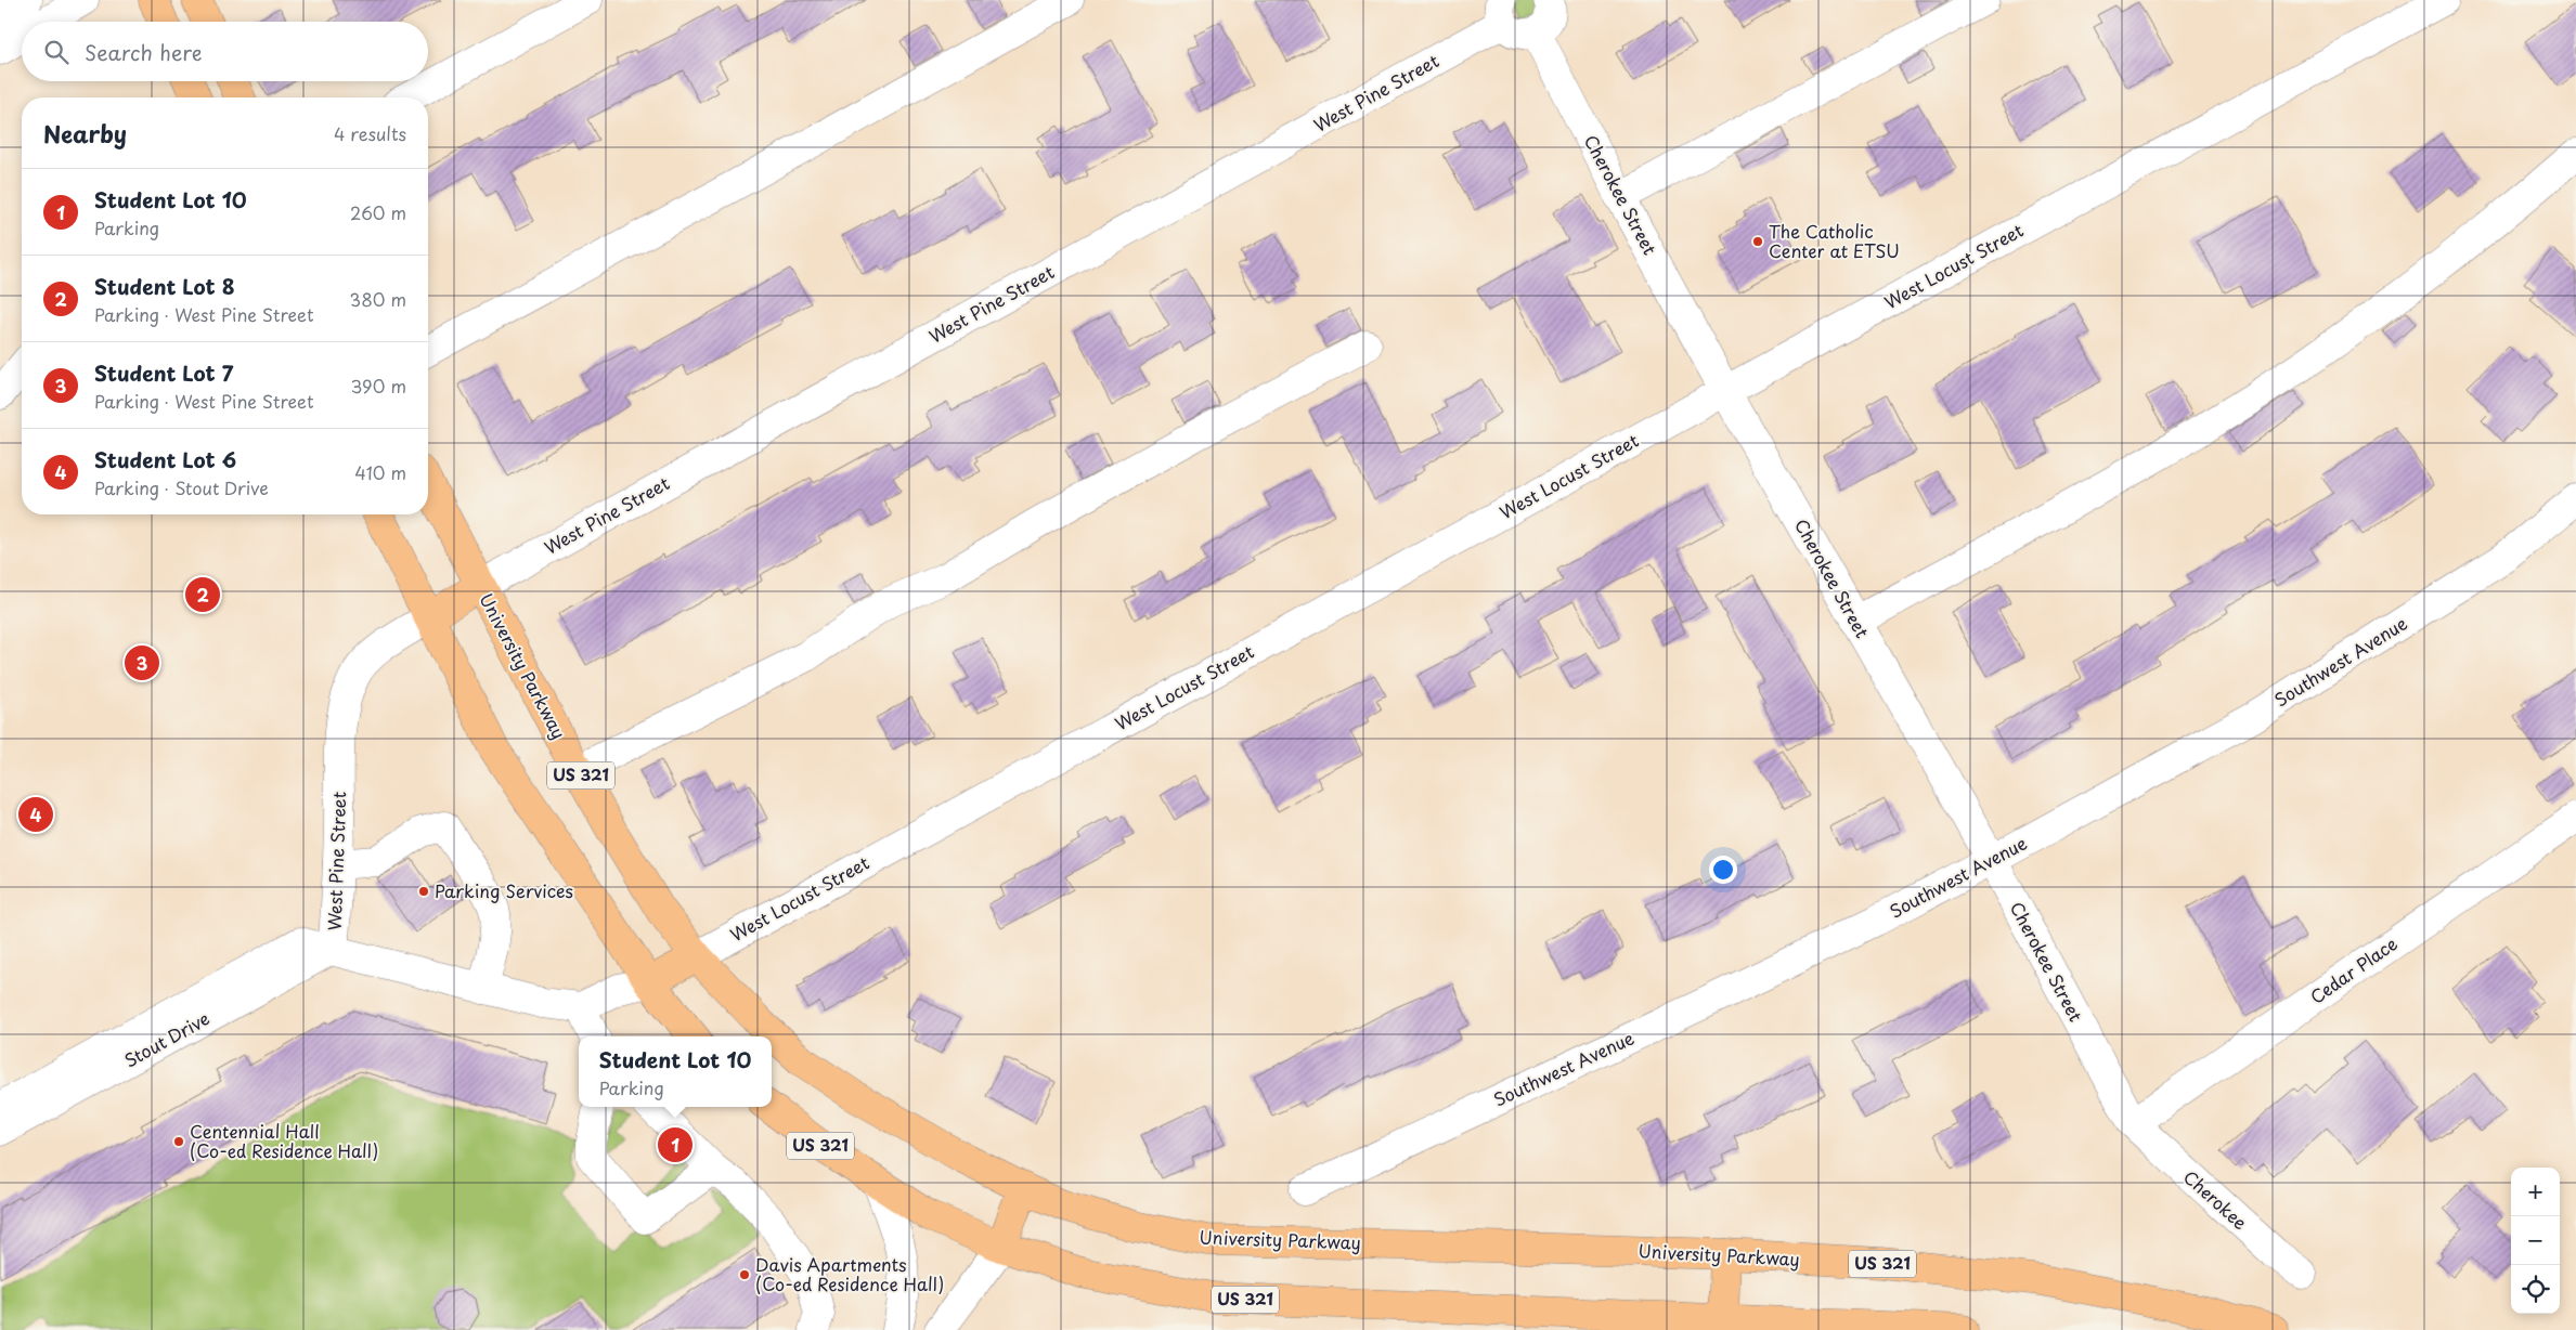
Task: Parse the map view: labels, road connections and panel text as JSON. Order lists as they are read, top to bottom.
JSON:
{
  "streets": {
    "highway": ["University Parkway", "US 321"],
    "street": [
      "West Pine Street",
      "Cherokee Street",
      "West Locust Street",
      "Southwest Avenue",
      "Cedar Place",
      "Stout Drive",
      "Cherokee"
    ]
  },
  "crossings": [
    ["West Pine Street", "University Parkway"],
    ["West Pine Street", "US 321"],
    ["West Pine Street", "Stout Drive"],
    ["Cherokee Street", "West Locust Street"],
    ["Cherokee Street", "Southwest Avenue"],
    ["Cherokee Street", "Cedar Place"],
    ["Cherokee Street", "Cherokee"],
    ["West Locust Street", "University Parkway"],
    ["Cedar Place", "Cherokee"]
  ],
  "places": [
    "The Catholic Center at ETSU",
    "Parking Services",
    "Centennial Hall (Co-ed Residence Hall)",
    "Davis Apartments (Co-ed Residence Hall)"
  ],
  "page": {
    "search": "Search here",
    "heading": ["Nearby", "4 results"],
    "list": [
      {
        "mark": "1",
        "name": "Student Lot 10",
        "note": "Parking",
        "value": "260 m"
      },
      {
        "mark": "2",
        "name": "Student Lot 8",
        "note": "Parking · West Pine Street",
        "value": "380 m"
      },
      {
        "mark": "3",
        "name": "Student Lot 7",
        "note": "Parking · West Pine Street",
        "value": "390 m"
      },
      {
        "mark": "4",
        "name": "Student Lot 6",
        "note": "Parking · Stout Drive",
        "value": "410 m"
      }
    ],
    "pins": [
      "2",
      "3",
      "4",
      "1"
    ],
    "popup": ["Student Lot 10", "Parking"],
    "map_buttons": ["+", "−"]
  }
}
